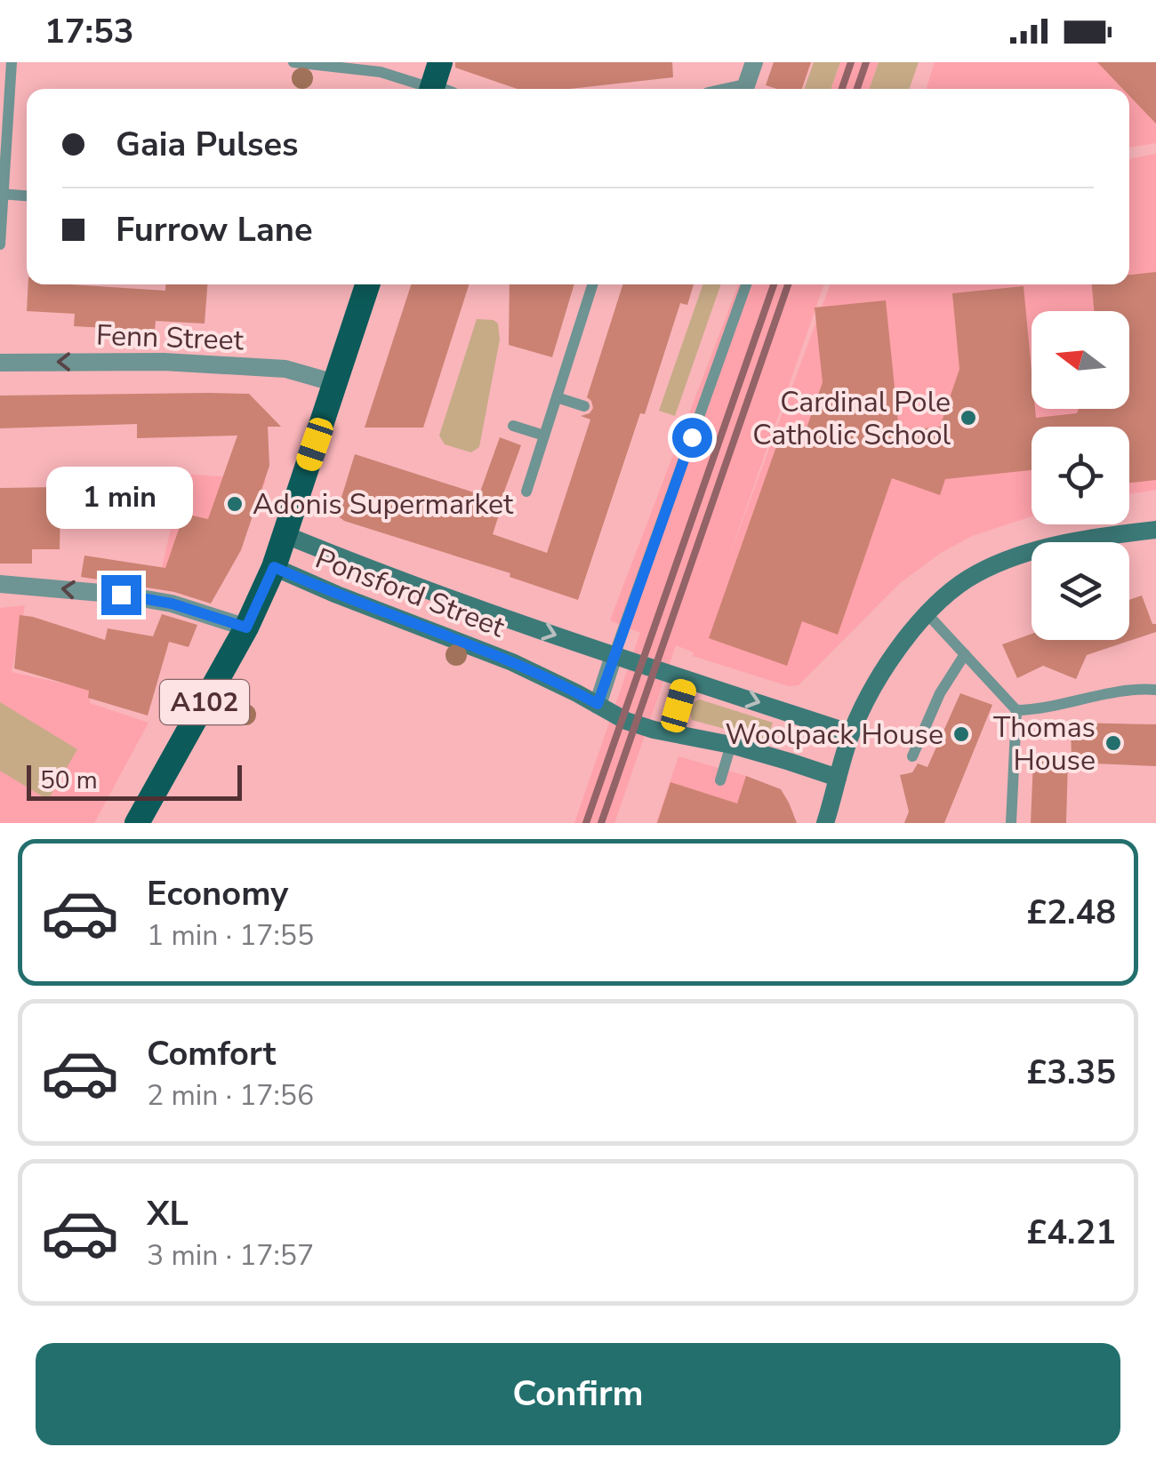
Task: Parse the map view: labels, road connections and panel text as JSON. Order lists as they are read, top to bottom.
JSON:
{
  "streets": {
    "highway": ["A102"],
    "main road": ["Ponsford Street"],
    "street": ["Fenn Street"]
  },
  "crossings": [
    ["Fenn Street", "A102"],
    ["Ponsford Street", "A102"]
  ],
  "one_way": ["Fenn Street"],
  "places": [
    "Cardinal Pole Catholic School",
    "Adonis Supermarket",
    "Woolpack House",
    "Thomas House"
  ],
  "scale_bar": "50 m",
  "north": "left",
  "page": {
    "status": "17:53",
    "banner": ["Gaia Pulses", "Furrow Lane"],
    "bubble": "1 min",
    "scale": "50 m",
    "list": [
      {
        "name": "Economy",
        "note": "1 min · 17:55",
        "value": "£2.48"
      },
      {
        "name": "Comfort",
        "note": "2 min · 17:56",
        "value": "£3.35"
      },
      {
        "name": "XL",
        "note": "3 min · 17:57",
        "value": "£4.21"
      }
    ],
    "buttons": "Confirm"
  }
}
